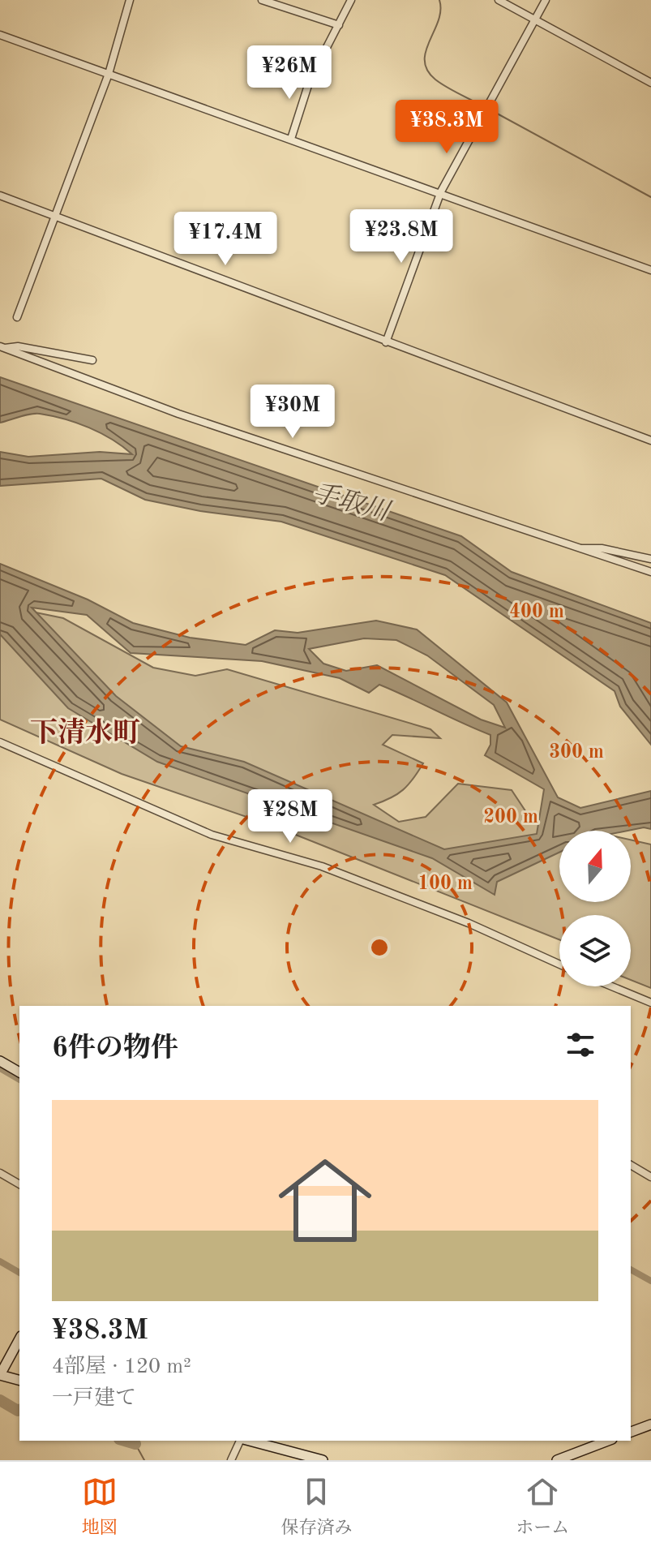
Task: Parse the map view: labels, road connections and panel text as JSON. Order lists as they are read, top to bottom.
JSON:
{
  "districts": ["下清水町"],
  "water": ["手取川"],
  "north": "top",
  "page": {
    "price": [
      "¥26M",
      "¥38.3M",
      "¥23.8M",
      "¥17.4M",
      "¥30M",
      "¥28M"
    ],
    "heading": "6件の物件",
    "list": [
      {
        "name": "¥38.3M",
        "note": "4部屋 · 120 m² · 一戸建て"
      }
    ],
    "tabs": ["地図", "保存済み", "ホーム"]
  },
  "rings": [
    "400 m",
    "300 m",
    "200 m",
    "100 m"
  ]
}
